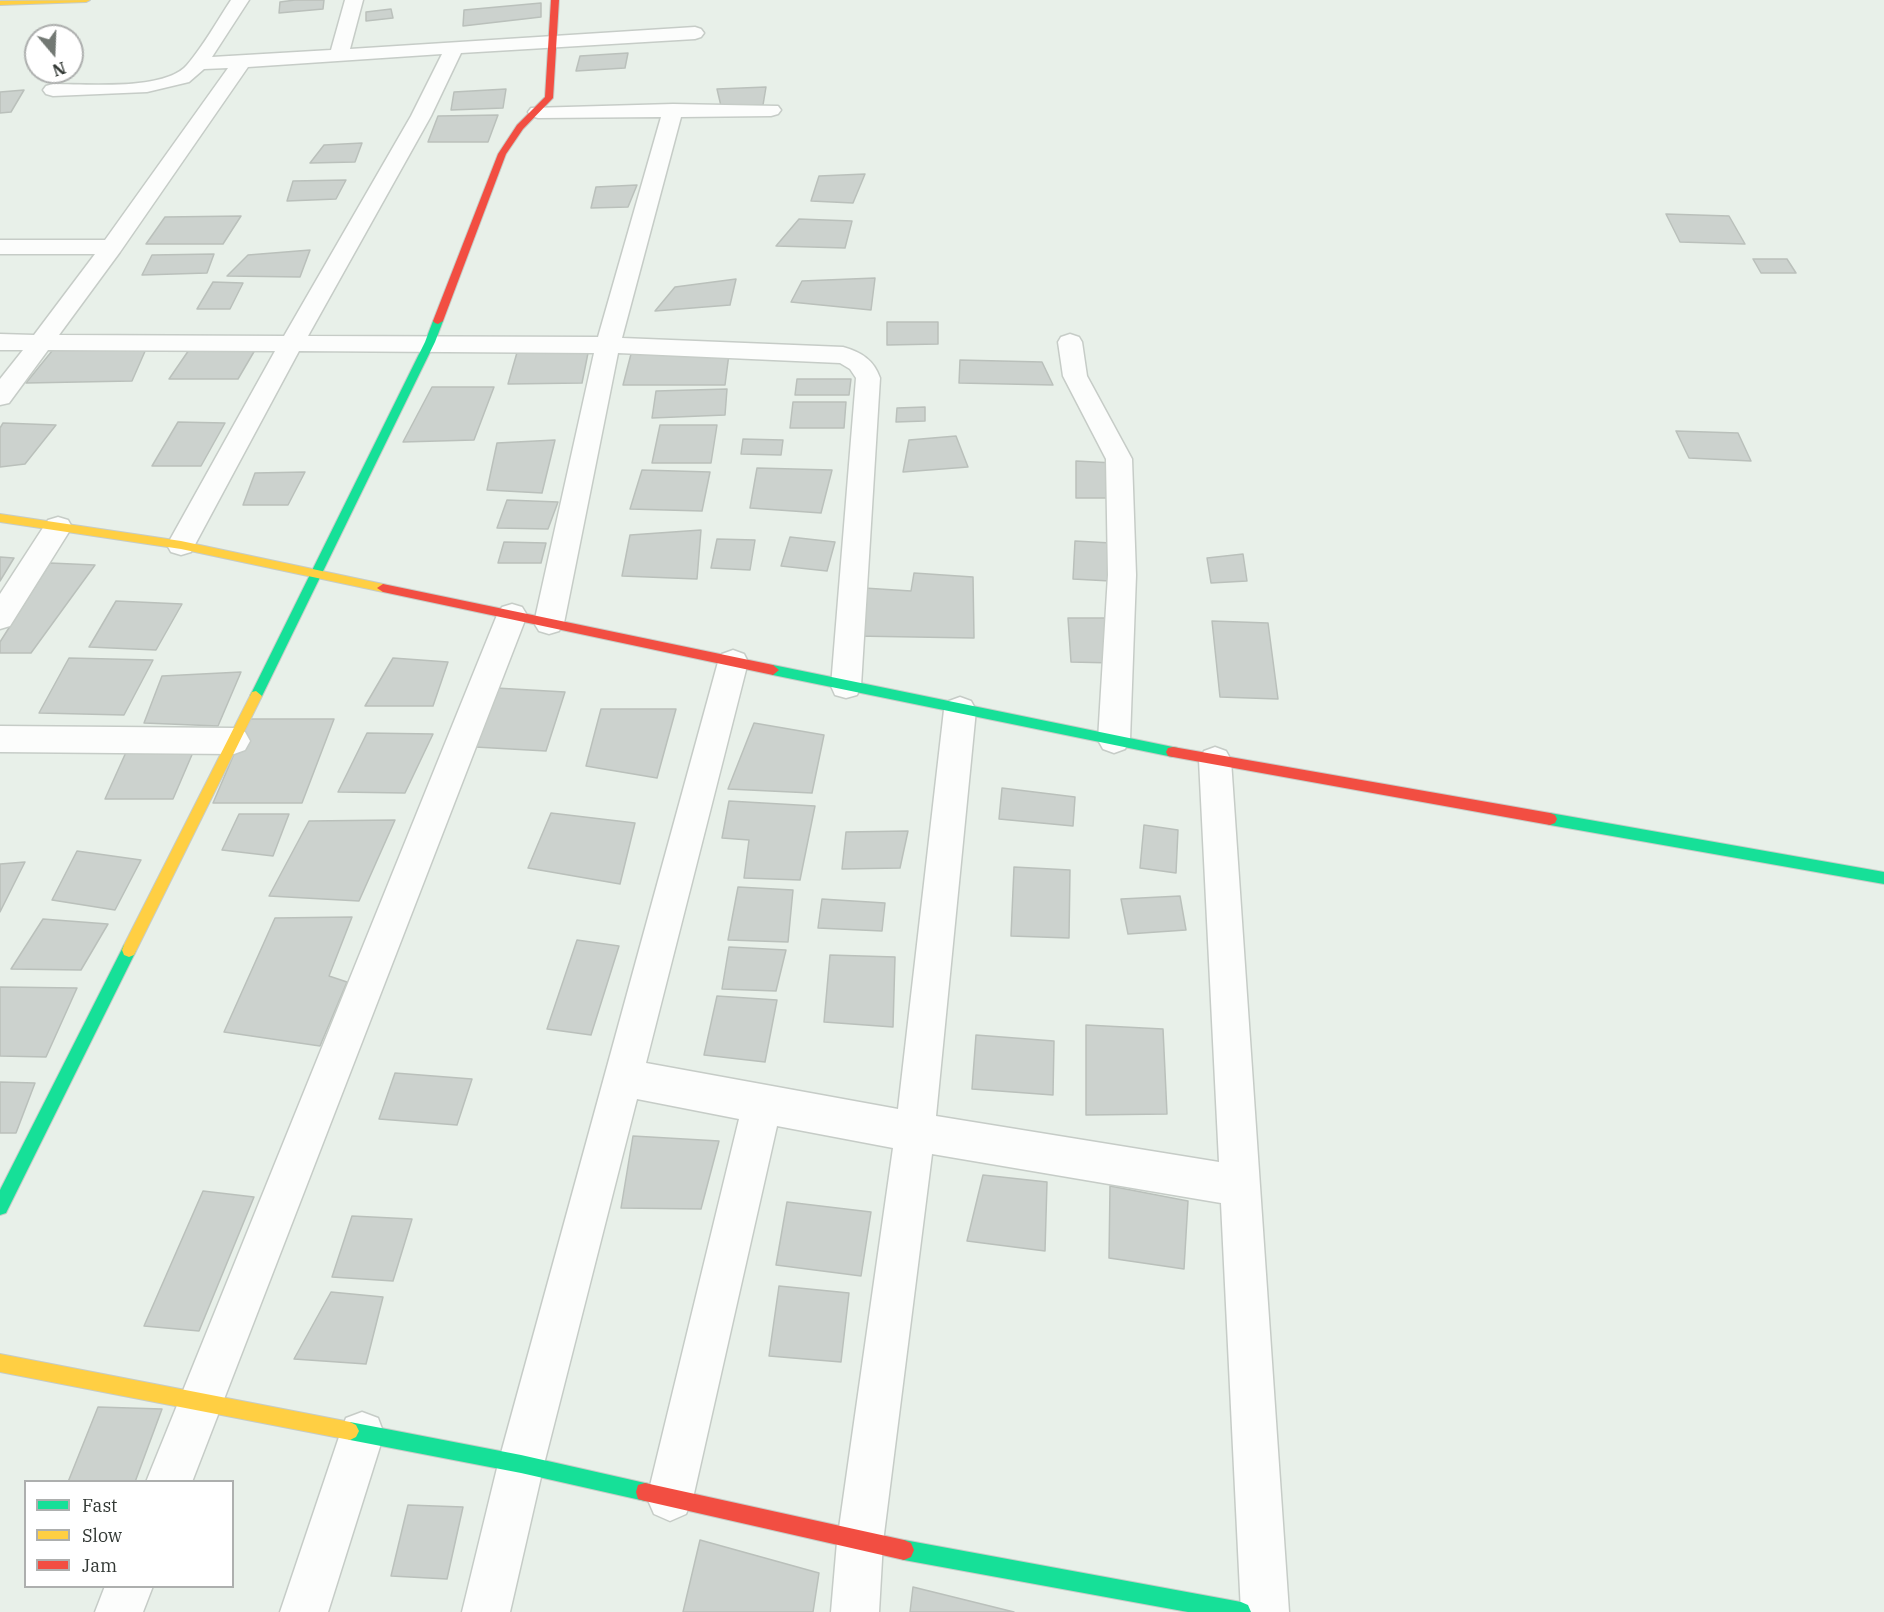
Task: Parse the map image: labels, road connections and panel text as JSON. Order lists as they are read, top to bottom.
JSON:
{
  "legend": ["Fast", "Slow", "Jam"],
  "north": "bottom"
}
